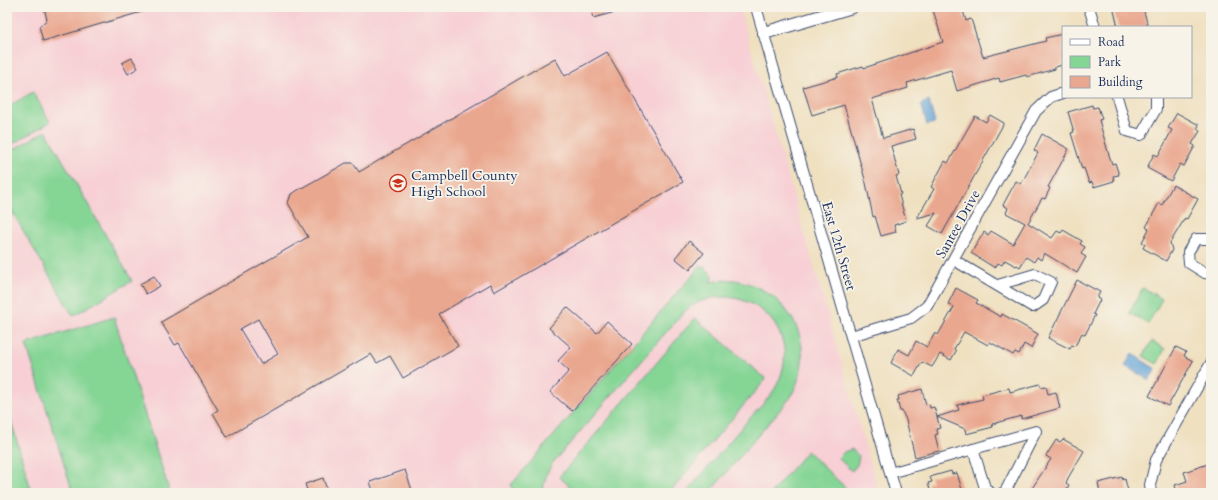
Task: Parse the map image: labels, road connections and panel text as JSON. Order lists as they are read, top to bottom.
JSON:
{
  "streets": {
    "street": ["Santee Drive", "East 12th Street"]
  },
  "crossings": [
    ["Santee Drive", "East 12th Street"]
  ],
  "places": {
    "school or university": ["Campbell County High School"]
  },
  "legend": ["Road", "Park", "Building"]
}
